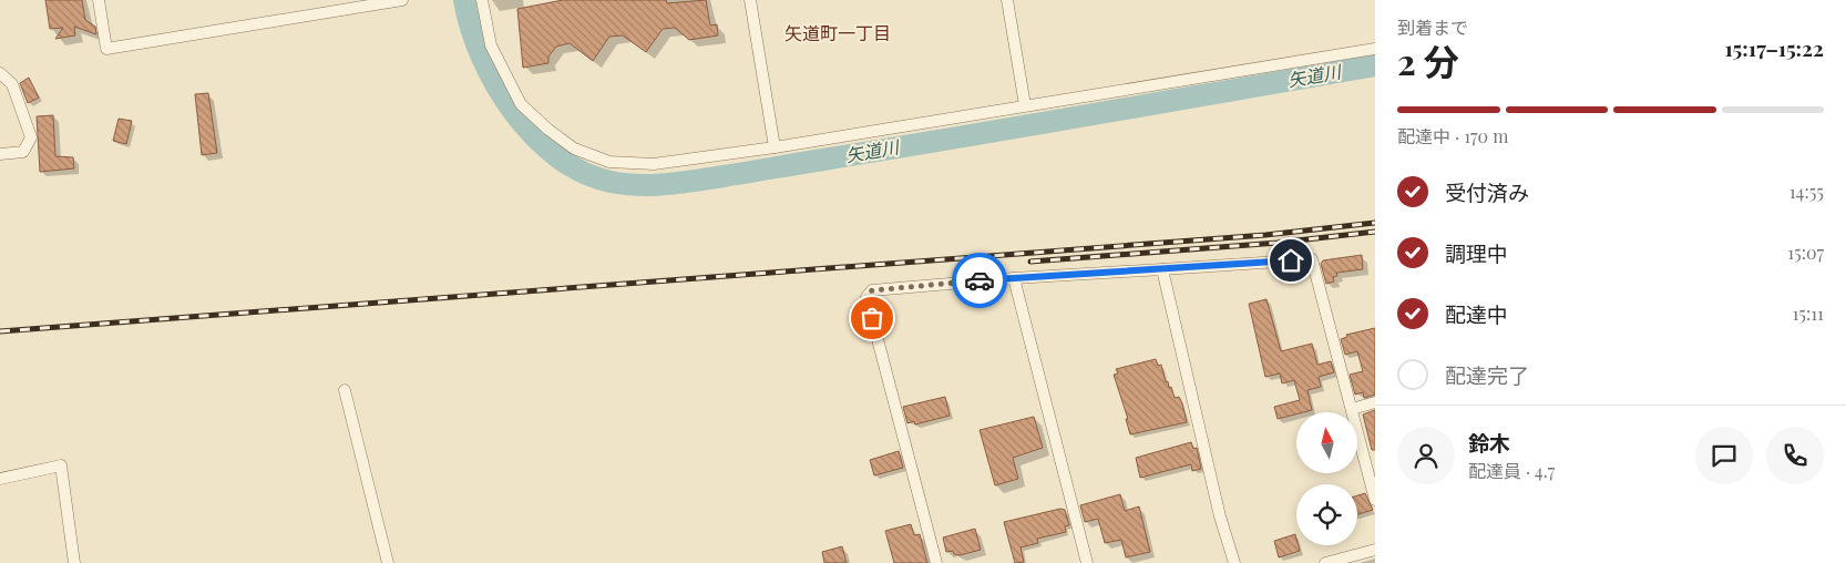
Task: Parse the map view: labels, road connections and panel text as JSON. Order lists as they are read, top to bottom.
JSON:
{
  "districts": ["矢道町一丁目"],
  "water": ["矢道川"],
  "north": "top",
  "page": {
    "heading": ["2 分", "到着まで", "15:17–15:22"],
    "panel": ["鈴木", "配達員 · 4.7"],
    "bar": "配達中 · 170 m",
    "list": [
      ["受付済み", "14:55"],
      ["調理中", "15:07"],
      ["配達中", "15:11"],
      "配達完了"
    ]
  }
}
